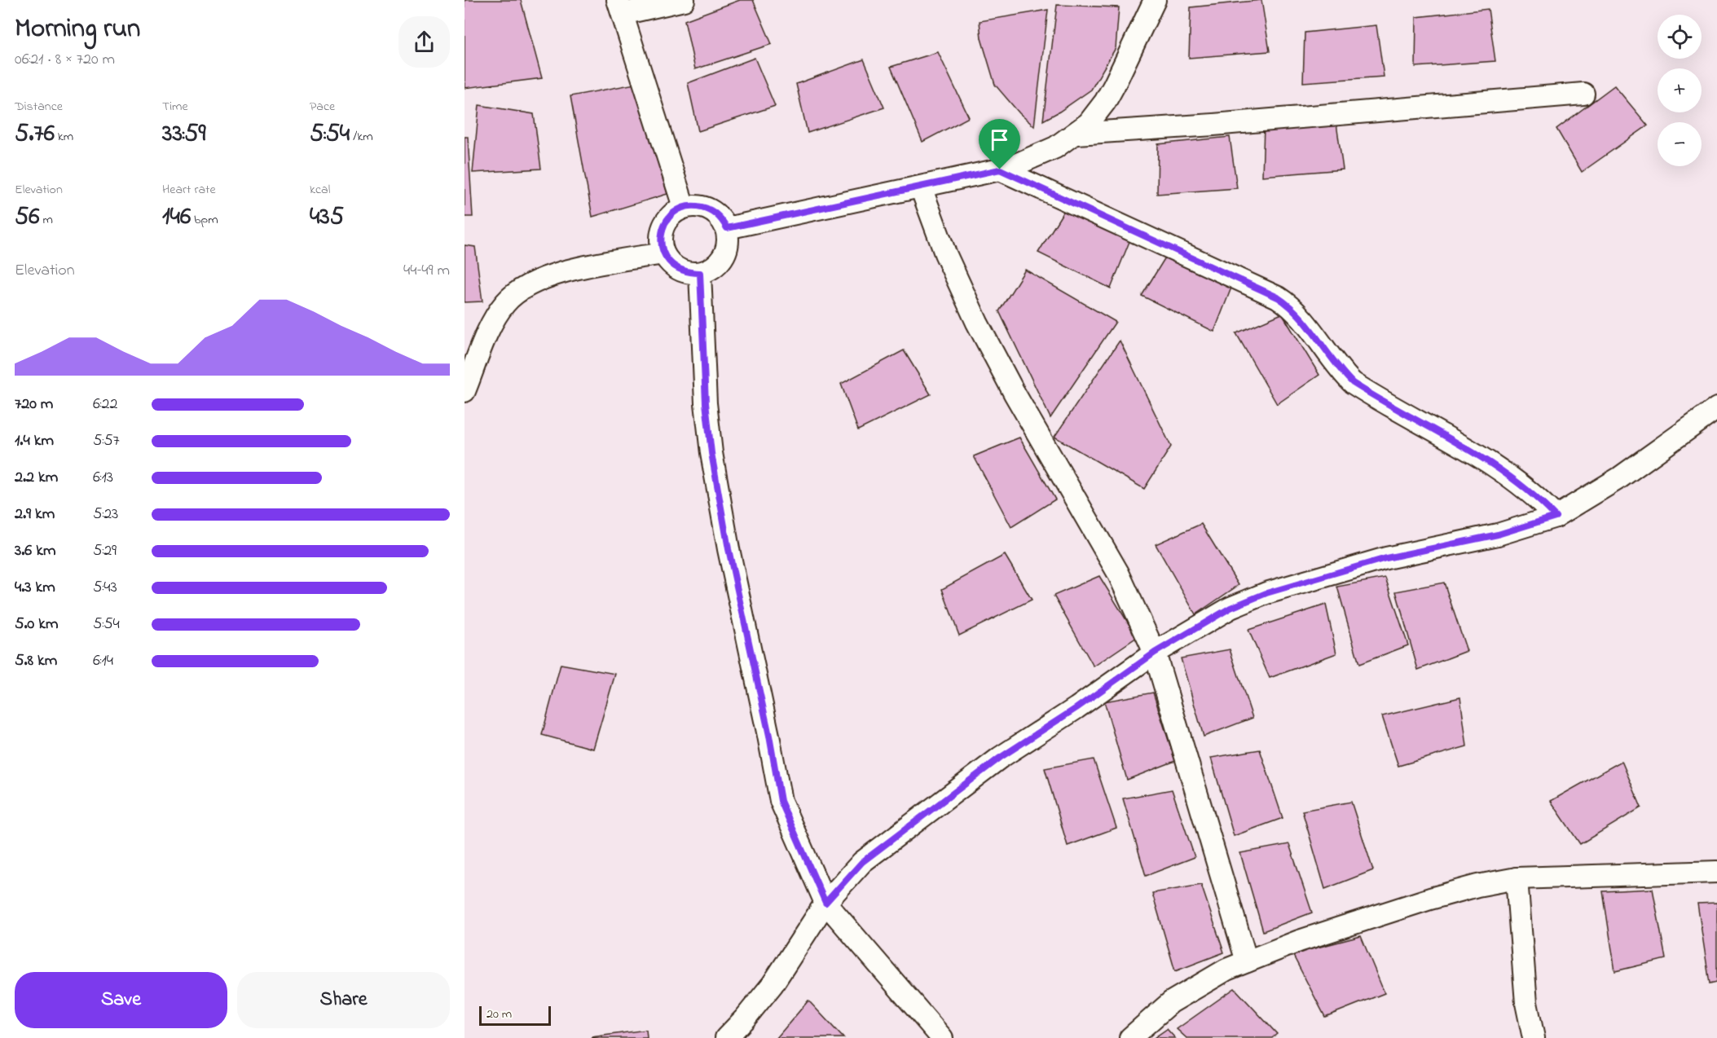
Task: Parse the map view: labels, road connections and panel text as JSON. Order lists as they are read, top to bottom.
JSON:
{
  "scale_bar": "20 m",
  "page": {
    "heading": ["Morning run", "06:21 · 8 × 720 m"],
    "map_buttons": ["+", "−"],
    "stats": [
      ["Distance", "5.76 km"],
      ["Time", "33:59"],
      ["Pace", "5:54 /km"],
      ["Elevation", "56 m"],
      ["Heart rate", "146 bpm"],
      ["kcal", "435"]
    ],
    "chart": ["Elevation", "44–49 m"],
    "list": [
      {
        "name": "720 m",
        "note": "6:22"
      },
      {
        "name": "1.4 km",
        "note": "5:57"
      },
      {
        "name": "2.2 km",
        "note": "6:13"
      },
      {
        "name": "2.9 km",
        "note": "5:23"
      },
      {
        "name": "3.6 km",
        "note": "5:29"
      },
      {
        "name": "4.3 km",
        "note": "5:43"
      },
      {
        "name": "5.0 km",
        "note": "5:54"
      },
      {
        "name": "5.8 km",
        "note": "6:14"
      }
    ],
    "buttons": ["Save", "Share"],
    "scale": "20 m"
  }
}
